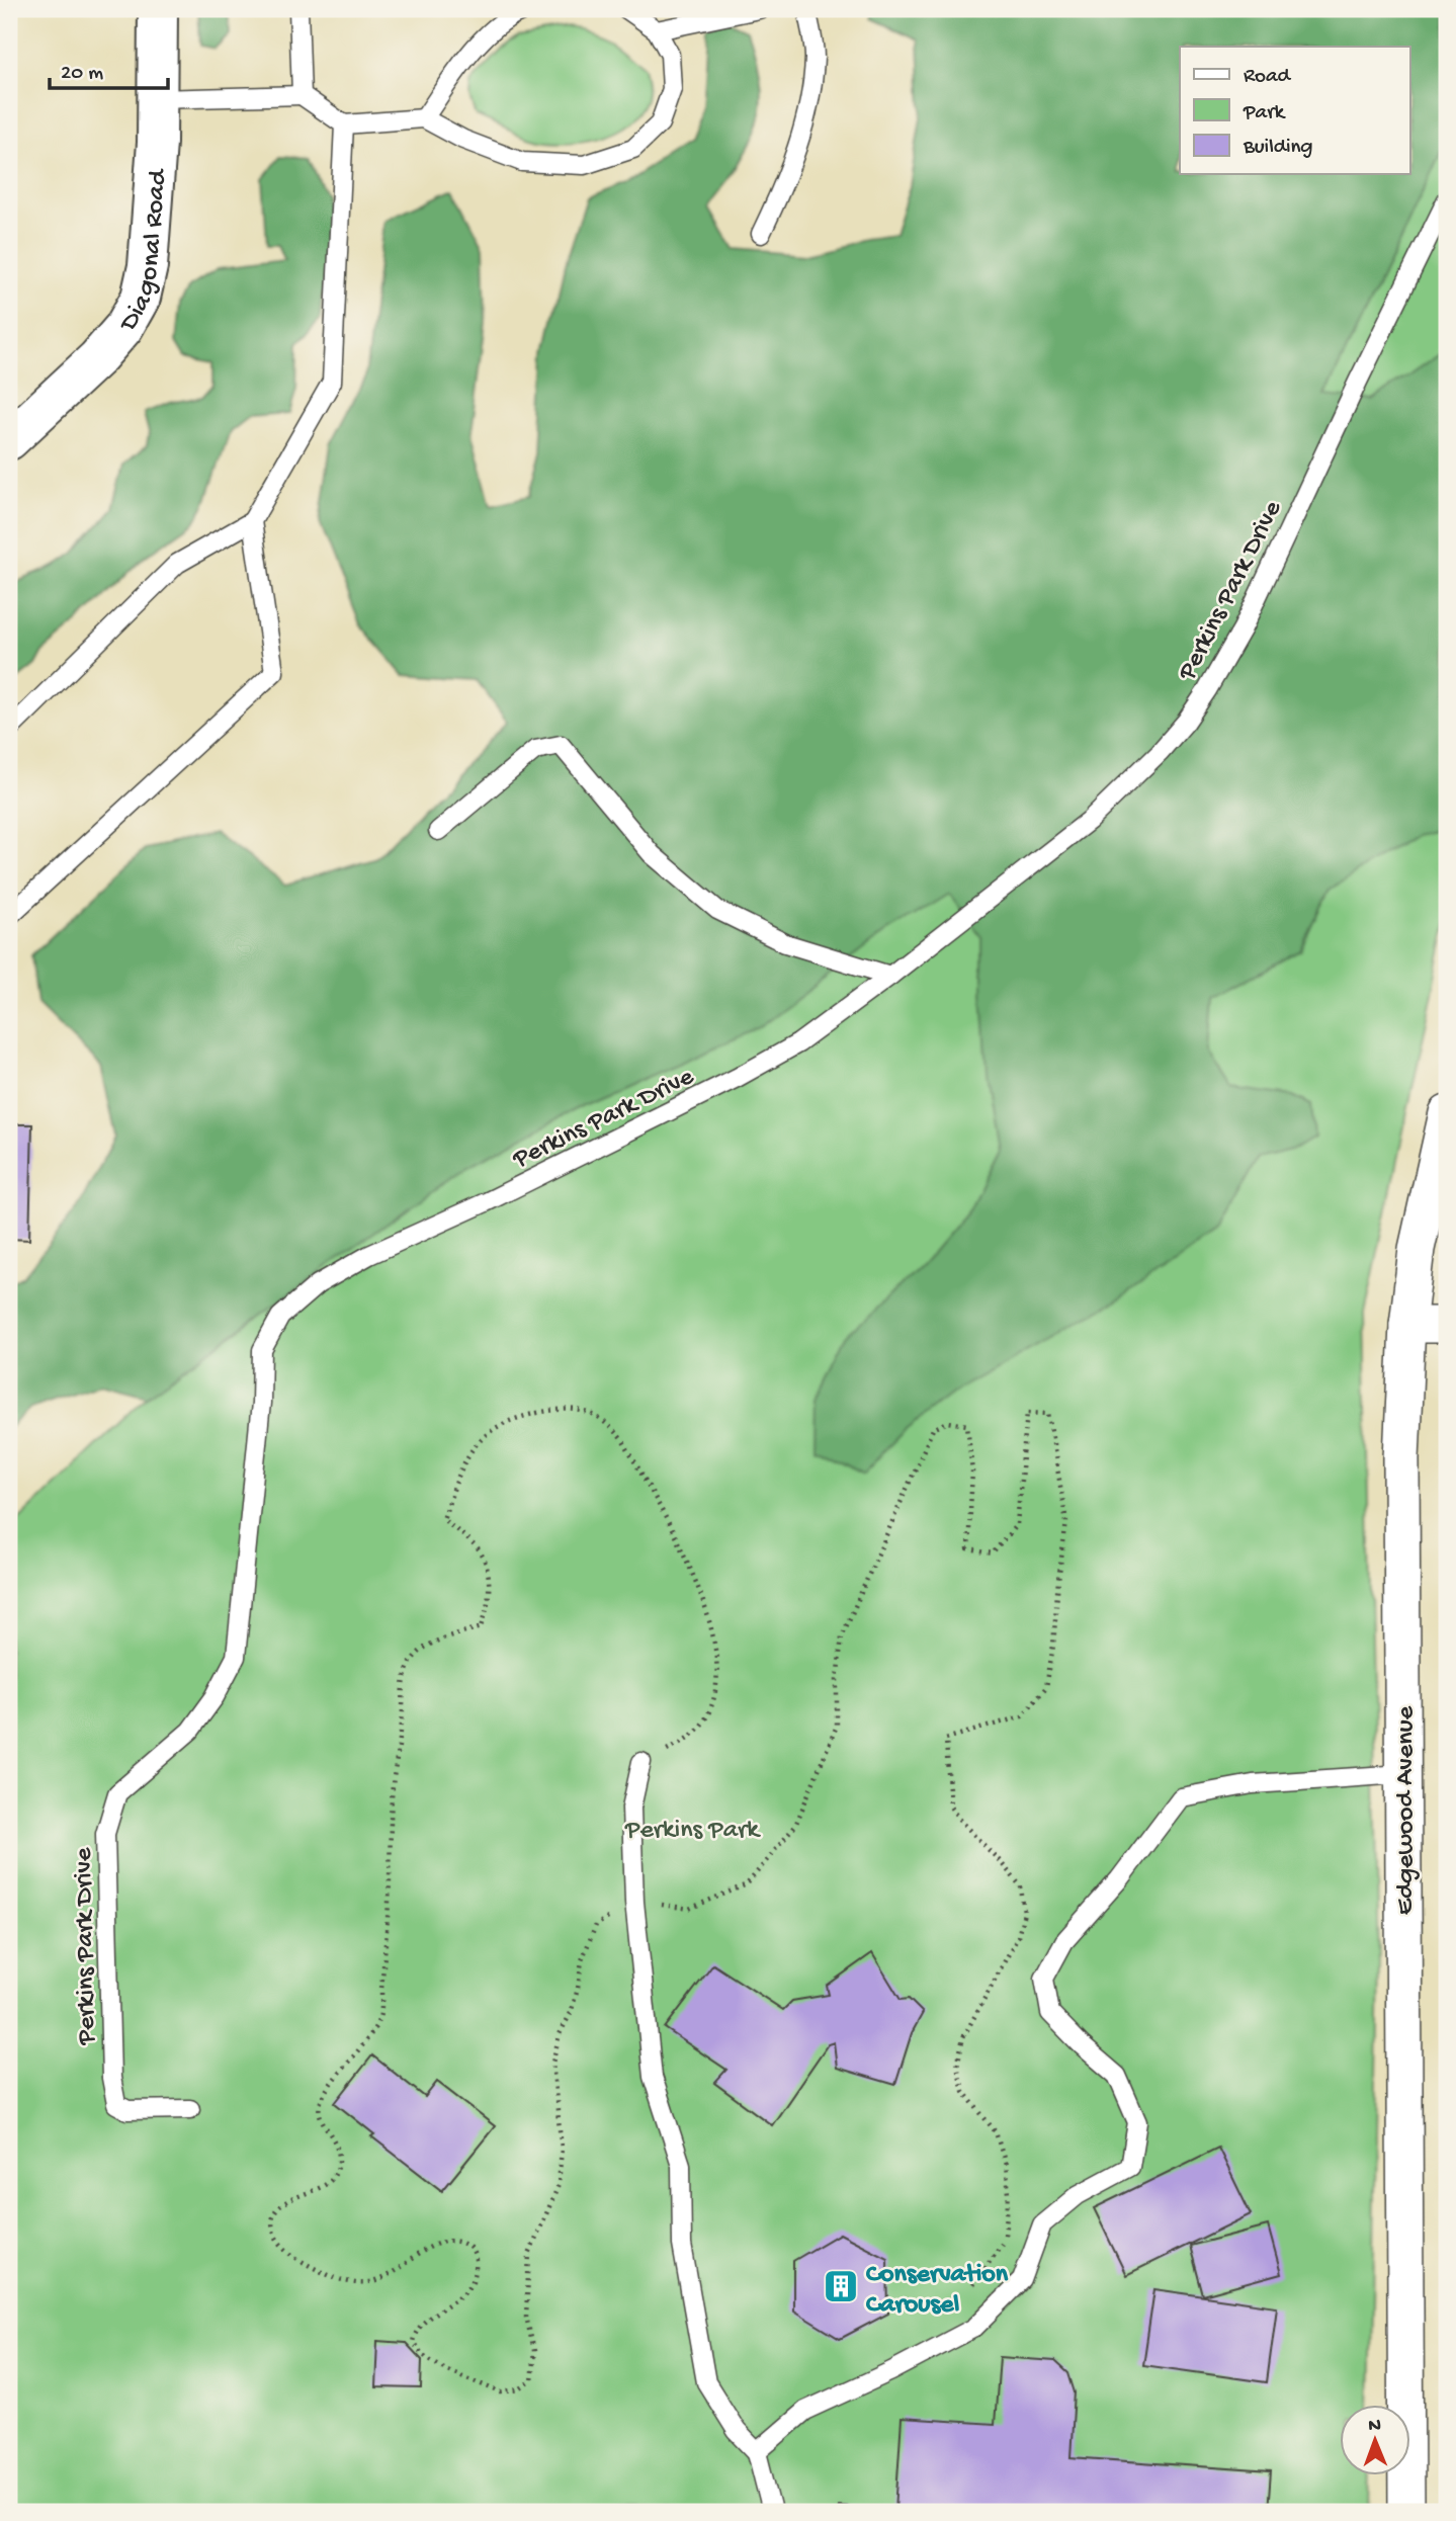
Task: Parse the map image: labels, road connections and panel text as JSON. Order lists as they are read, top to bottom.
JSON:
{
  "streets": {
    "street": ["Diagonal Road", "Edgewood Avenue"],
    "lane": ["Perkins Park Drive"]
  },
  "parks": ["Perkins Park"],
  "places": {
    "building": ["Conservation Carousel"]
  },
  "legend": ["Road", "Park", "Building"],
  "scale_bar": "20 m",
  "north": "top"
}
